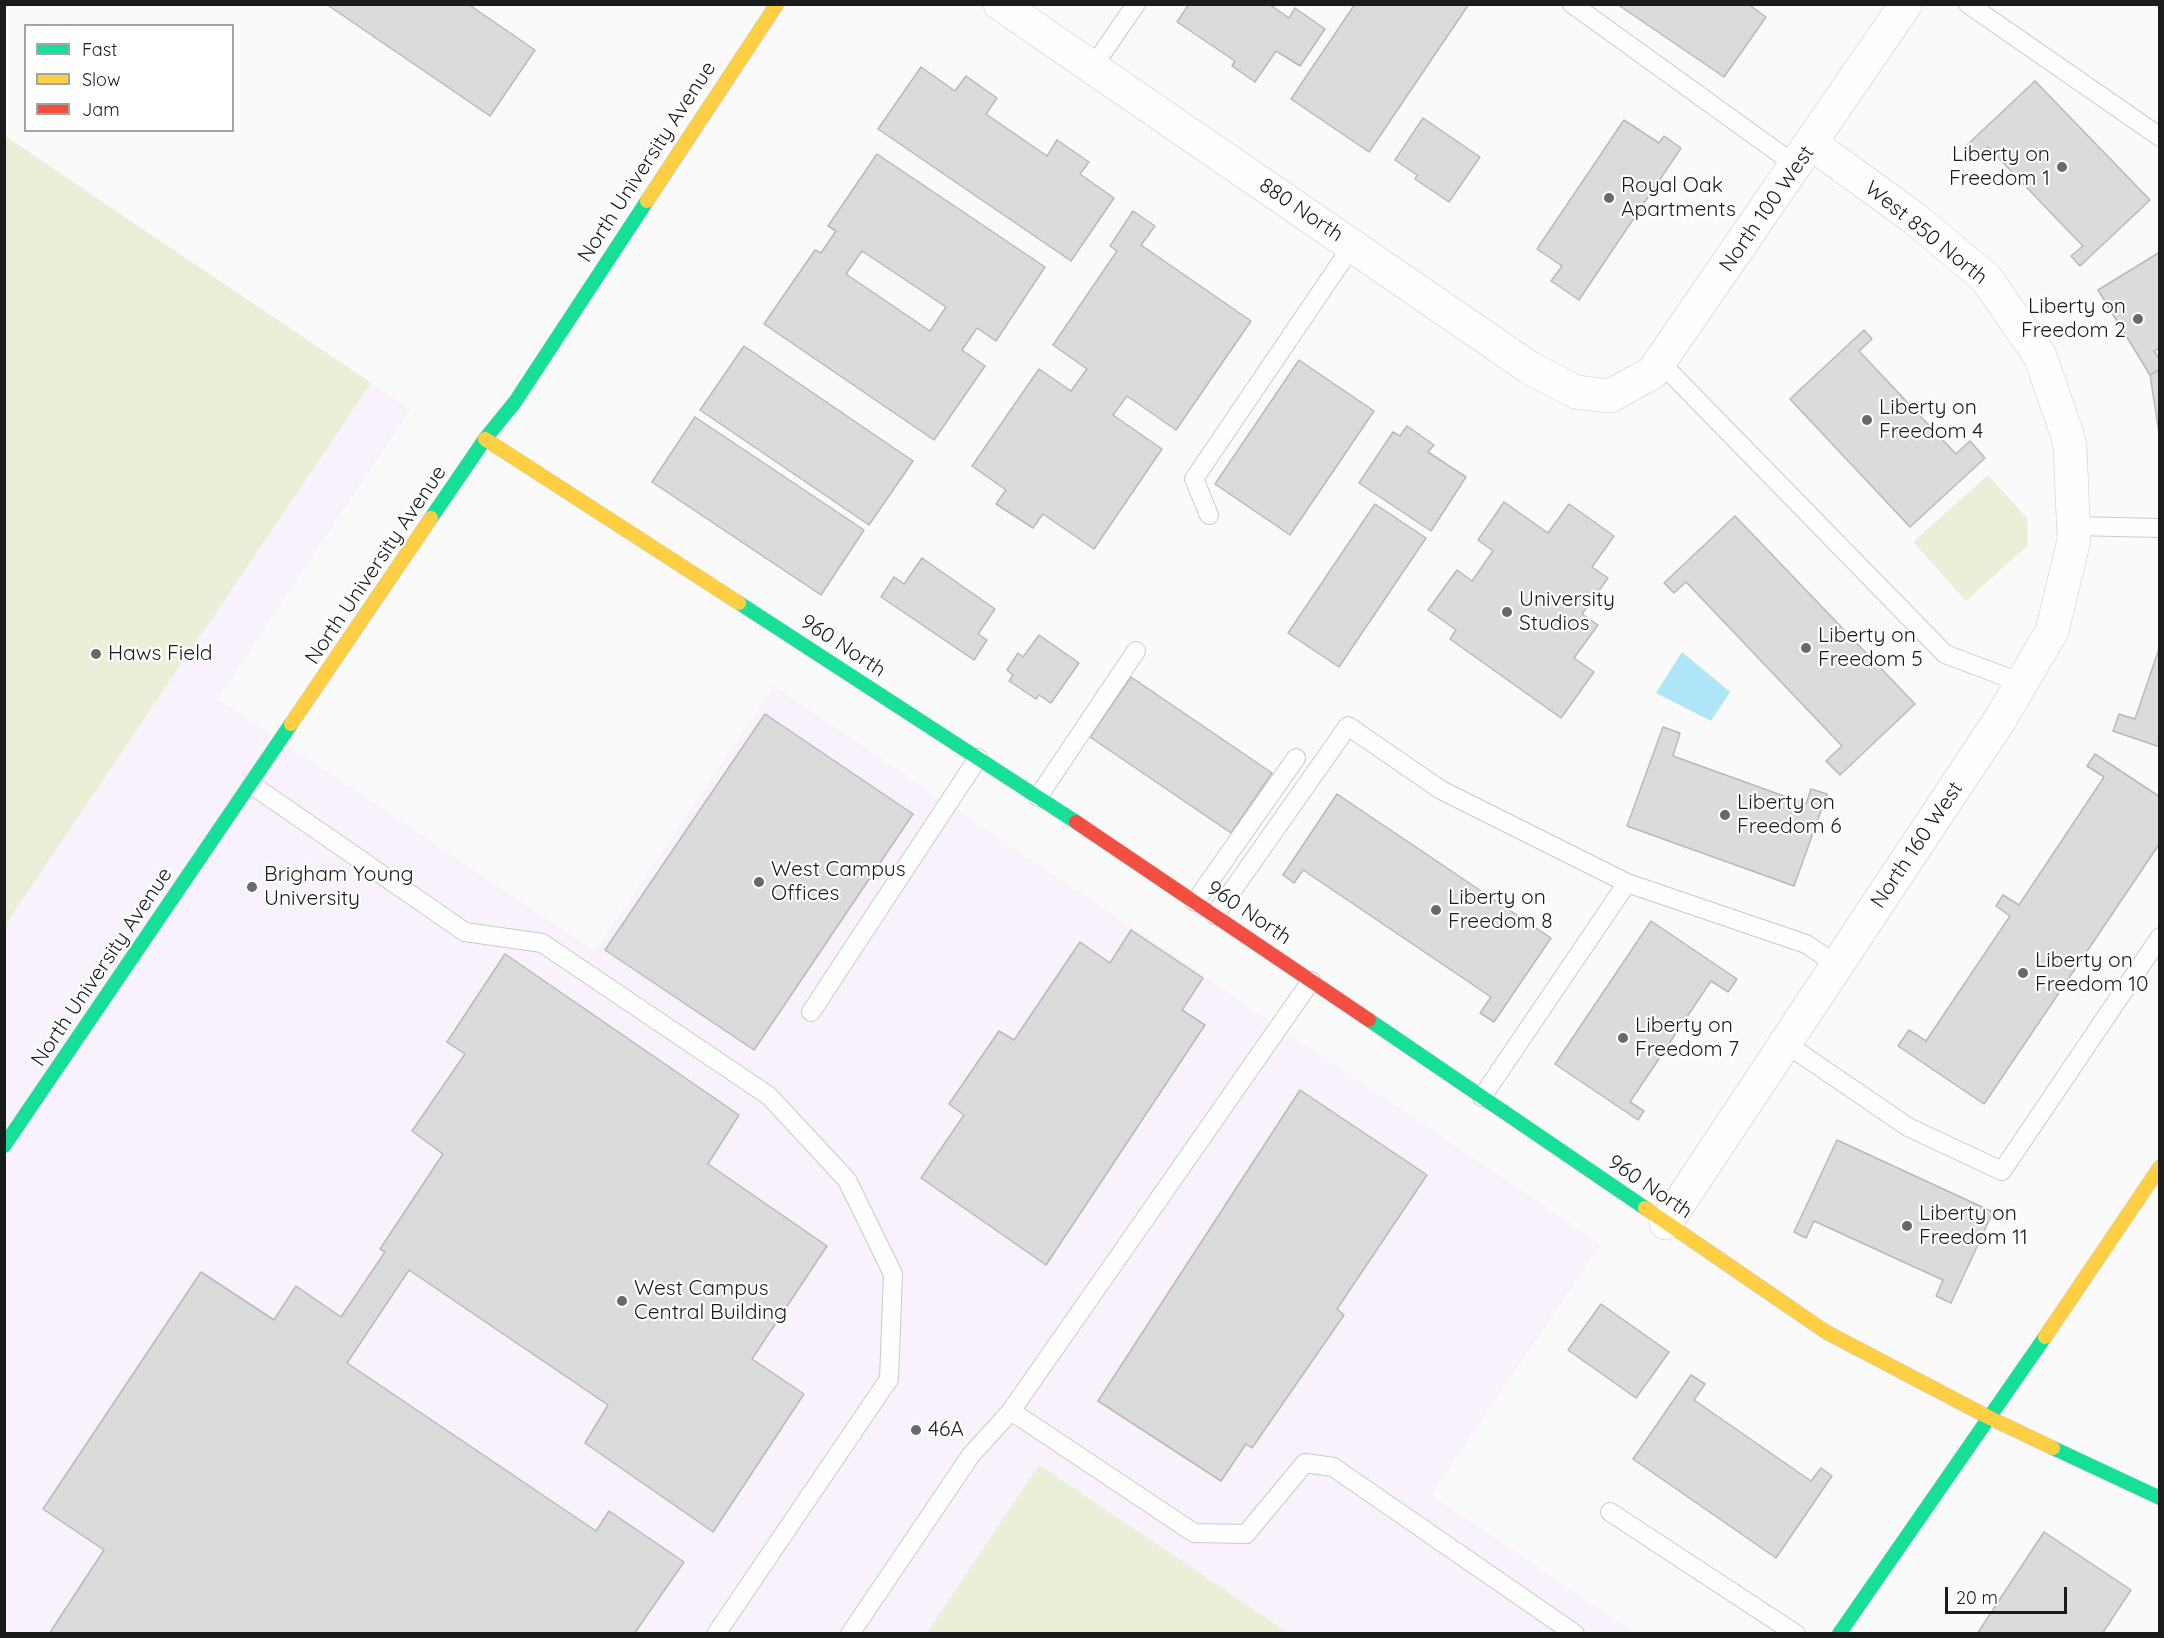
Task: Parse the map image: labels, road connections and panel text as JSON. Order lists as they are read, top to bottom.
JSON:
{
  "streets": {
    "main road": ["North University Avenue", "960 North"],
    "street": [
      "North 100 West",
      "880 North",
      "West 850 North",
      "North 160 West"
    ]
  },
  "crossings": [
    ["North University Avenue", "960 North"],
    ["North 100 West", "880 North"],
    ["North 100 West", "West 850 North"],
    ["West 850 North", "North 160 West"],
    ["960 North", "North 160 West"]
  ],
  "places": [
    "Liberty on Freedom 1",
    "Royal Oak Apartments",
    "Liberty on Freedom 2",
    "Liberty on Freedom 4",
    "University Studios",
    "Liberty on Freedom 5",
    "Haws Field",
    "Liberty on Freedom 6",
    "West Campus Offices",
    "Brigham Young University",
    "Liberty on Freedom 8",
    "Liberty on Freedom 10",
    "Liberty on Freedom 7",
    "Liberty on Freedom 11",
    "West Campus Central Building",
    "46A"
  ],
  "legend": ["Fast", "Slow", "Jam"],
  "scale_bar": "20 m"
}
